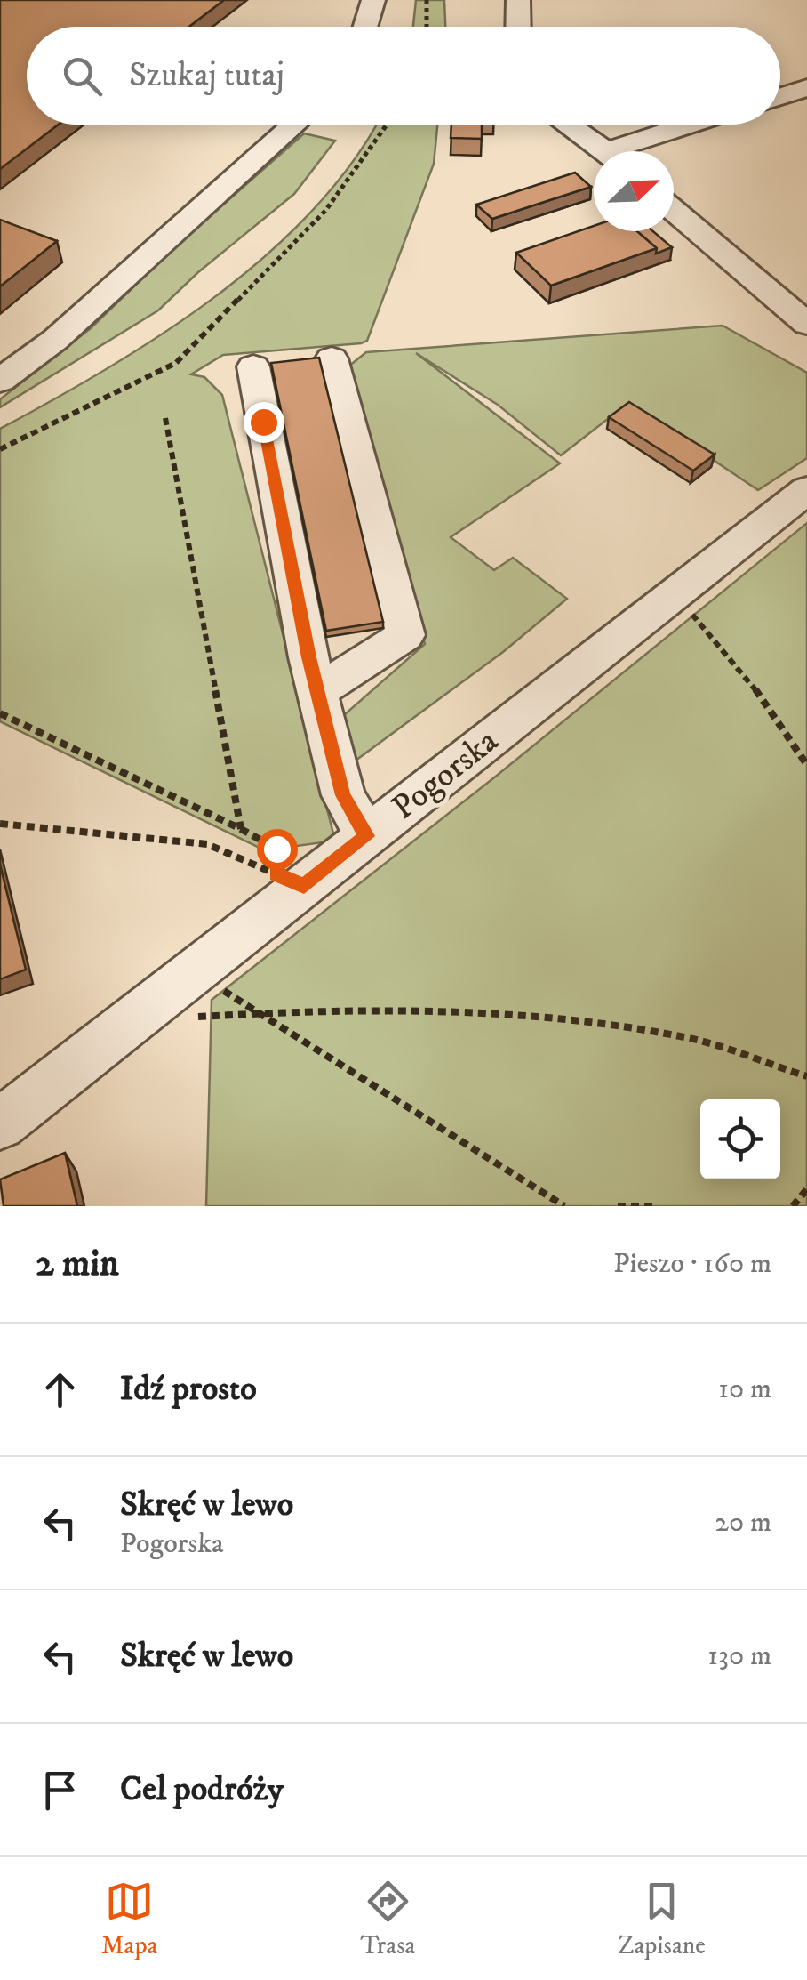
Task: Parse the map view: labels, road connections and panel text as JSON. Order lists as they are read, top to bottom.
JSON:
{
  "streets": {
    "street": ["Pogorska"]
  },
  "north": "top right",
  "page": {
    "search": "Szukaj tutaj",
    "heading": ["2 min", "Pieszo · 160 m"],
    "list": [
      ["Idź prosto", "10 m"],
      ["Skręć w lewo", "Pogorska", "20 m"],
      ["Skręć w lewo", "130 m"],
      "Cel podróży"
    ],
    "nav": ["Mapa", "Trasa", "Zapisane"]
  }
}
